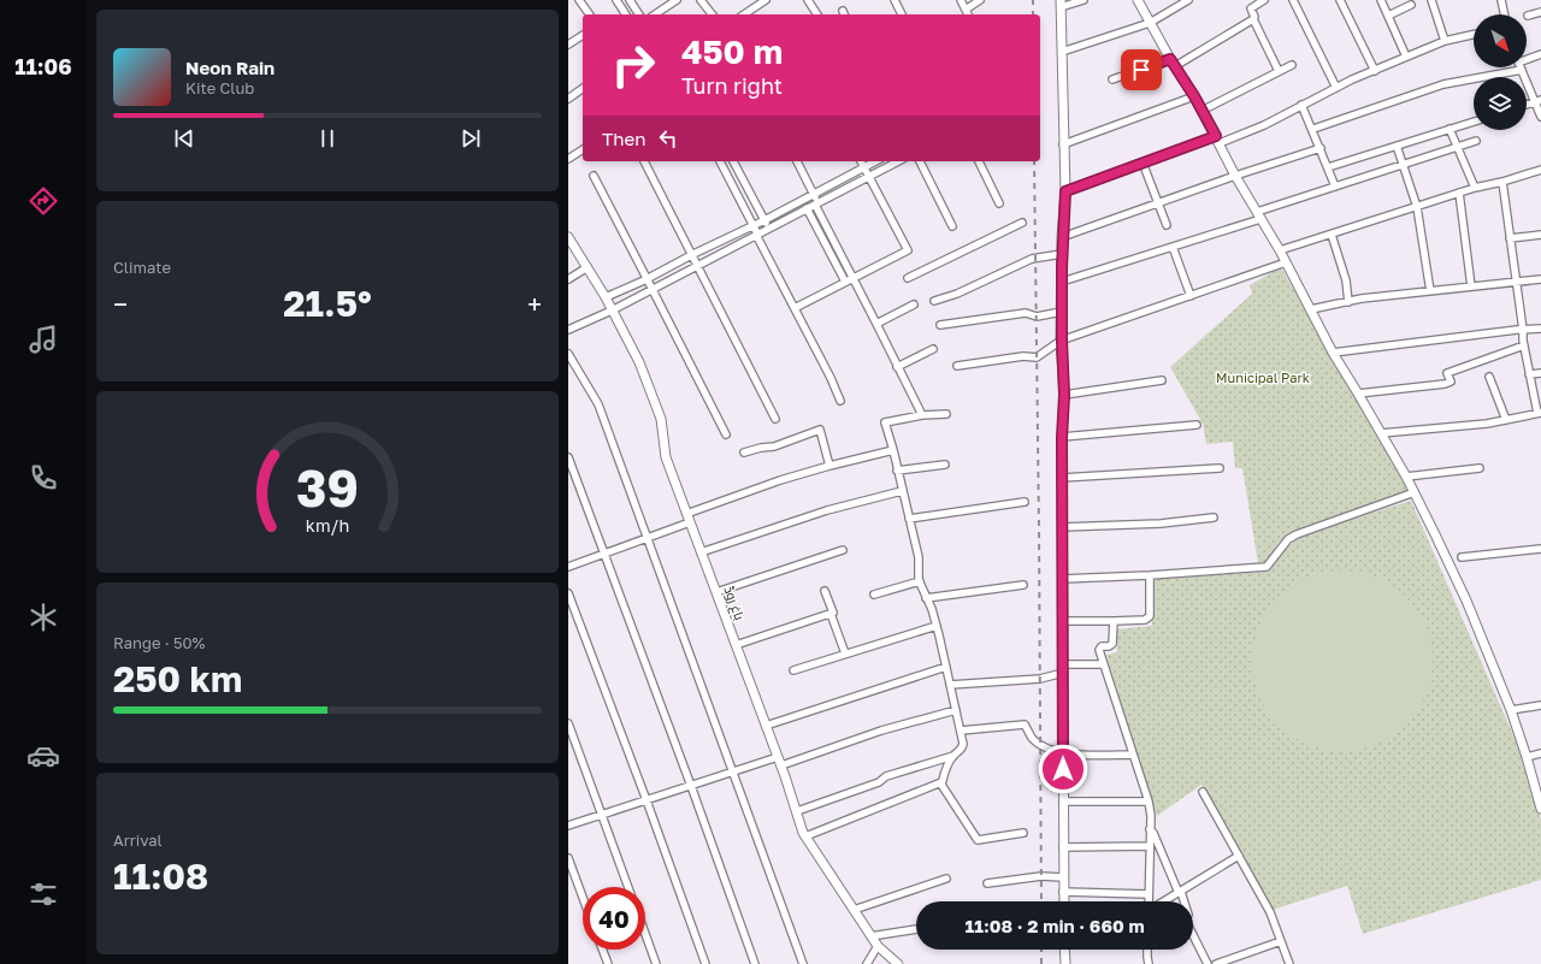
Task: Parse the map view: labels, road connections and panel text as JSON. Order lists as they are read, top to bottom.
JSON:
{
  "streets": {
    "street": ["باغ روڈ"]
  },
  "parks": ["Municipal Park"],
  "north": "bottom right",
  "page": {
    "tabs": "11:06",
    "turn": ["450 m", "Turn right"],
    "song": ["Neon Rain", "Kite Club"],
    "then": "Then",
    "tile": [
      "Climate",
      ["Range · 50%", "250 km"],
      ["Arrival", "11:08"]
    ],
    "heat": ["−", "21.5°", "+"],
    "limit": "40",
    "trip": "11:08 · 2 min · 660 m",
    "gauge": ["39", "km/h"]
  }
}
